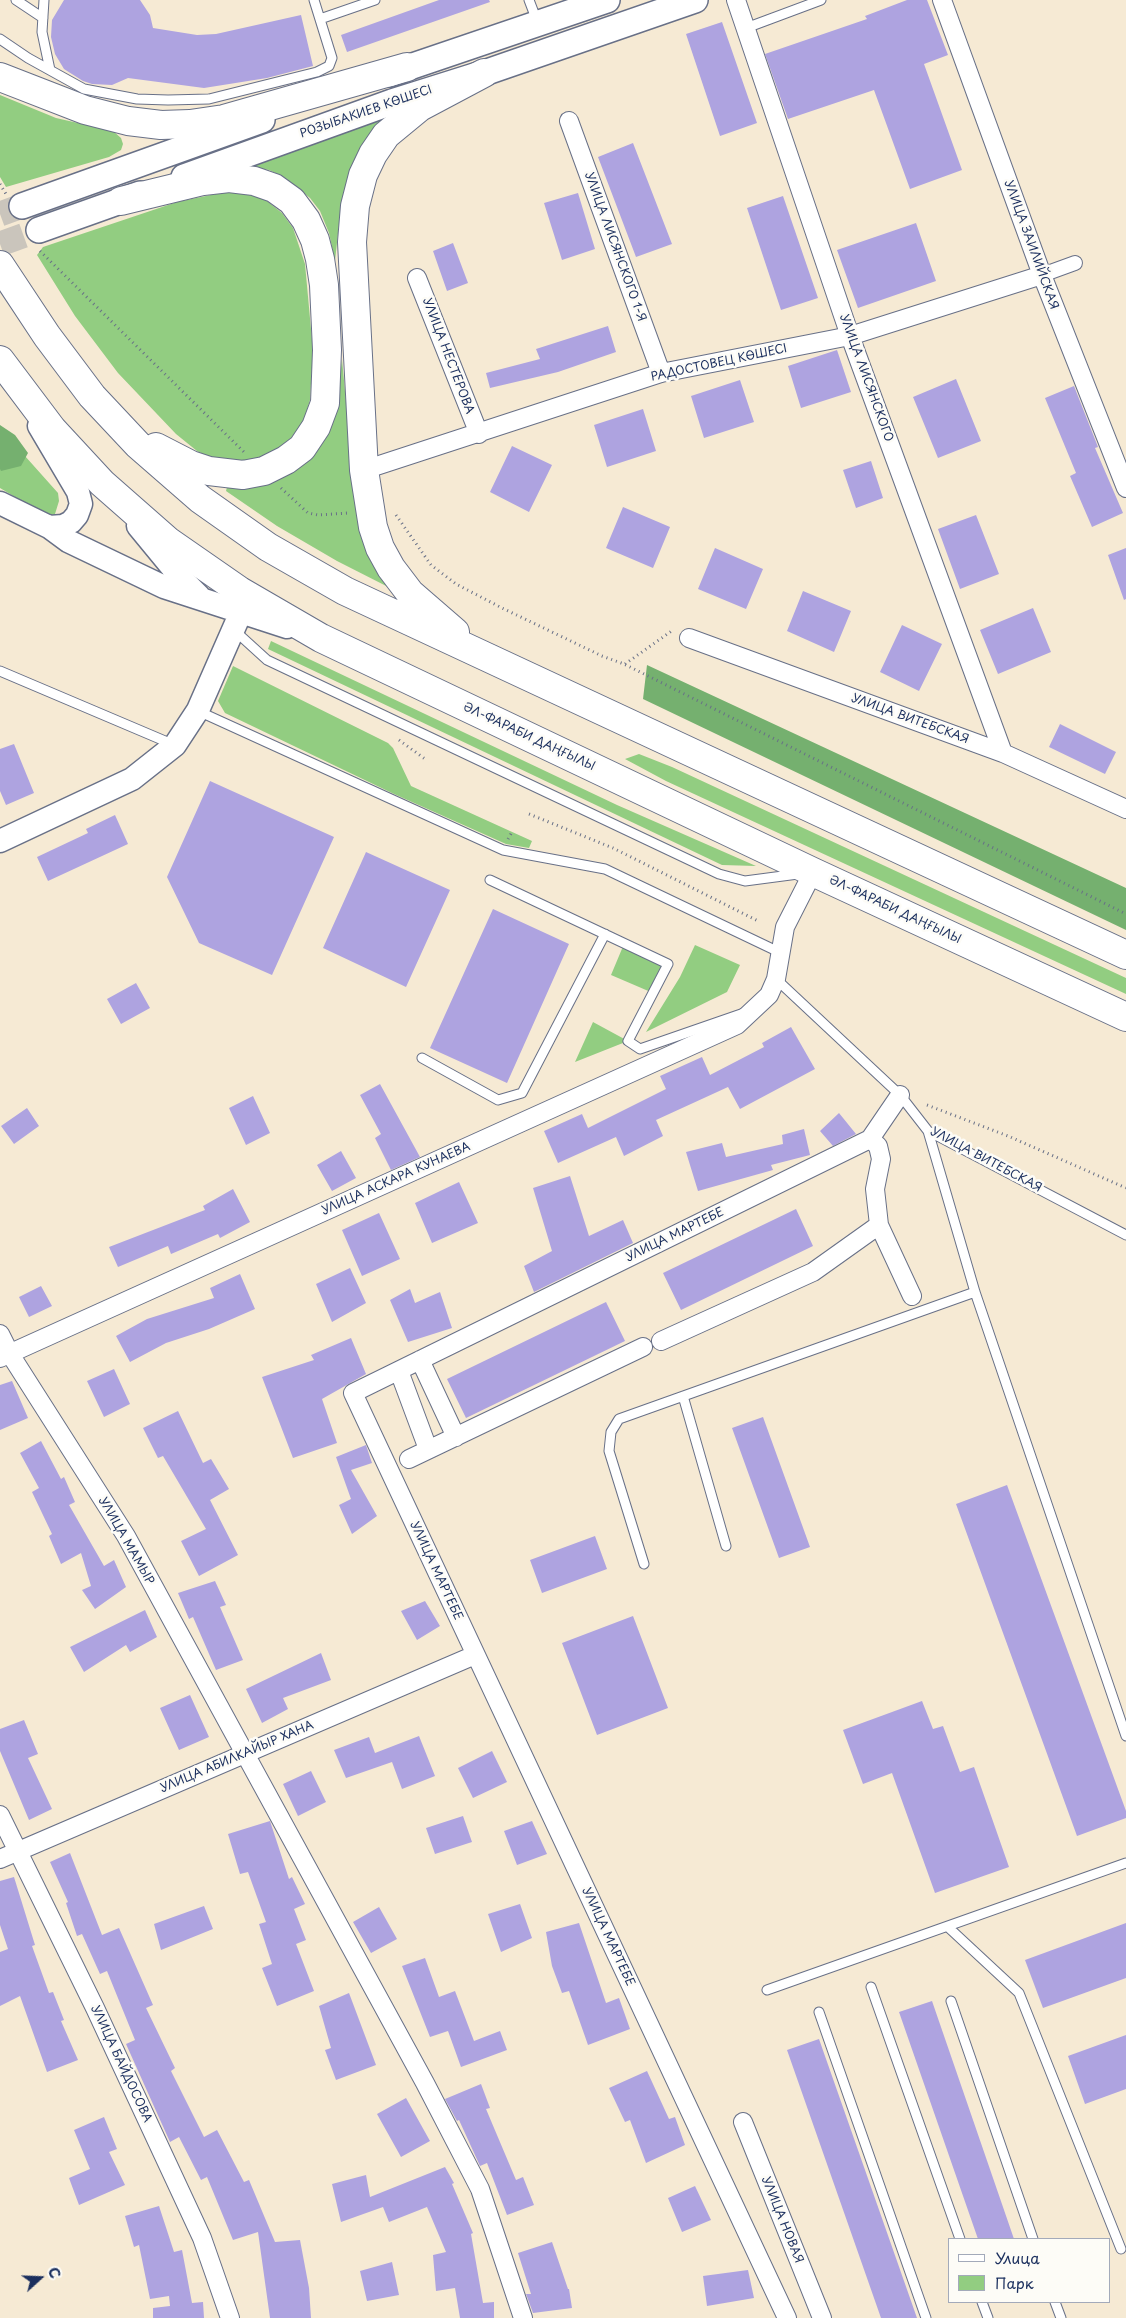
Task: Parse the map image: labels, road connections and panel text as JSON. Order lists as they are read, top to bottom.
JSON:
{
  "streets": {
    "main road": ["РОЗЫБАКИЕВ КӨШЕСІ", "ӘЛ-ФАРАБИ ДАҢҒЫЛЫ"],
    "street": [
      "УЛИЦА ЗАИЛИЙСКАЯ",
      "УЛИЦА ЛИСЯНСКОГО 1-Я",
      "УЛИЦА НЕСТЕРОВА",
      "РАДОСТОВЕЦ КӨШЕСІ",
      "УЛИЦА ЛИСЯНСКОГО",
      "УЛИЦА ВИТЕБСКАЯ",
      "УЛИЦА АСКАРА КУНАЕВА",
      "УЛИЦА МАРТЕБЕ",
      "УЛИЦА МАМЫР",
      "УЛИЦА АБИЛКАЙЫР ХАНА",
      "УЛИЦА БАЙДОСОВА",
      "УЛИЦА НОВАЯ"
    ]
  },
  "crossings": [
    ["УЛИЦА ЗАИЛИЙСКАЯ", "РАДОСТОВЕЦ КӨШЕСІ"],
    ["УЛИЦА ЛИСЯНСКОГО 1-Я", "РАДОСТОВЕЦ КӨШЕСІ"],
    ["УЛИЦА НЕСТЕРОВА", "РАДОСТОВЕЦ КӨШЕСІ"],
    ["РАДОСТОВЕЦ КӨШЕСІ", "УЛИЦА ЛИСЯНСКОГО"],
    ["УЛИЦА ЛИСЯНСКОГО", "УЛИЦА ВИТЕБСКАЯ"],
    ["УЛИЦА ВИТЕБСКАЯ", "УЛИЦА АСКАРА КУНАЕВА"],
    ["УЛИЦА ВИТЕБСКАЯ", "УЛИЦА МАРТЕБЕ"],
    ["УЛИЦА АСКАРА КУНАЕВА", "УЛИЦА МАМЫР"],
    ["УЛИЦА МАРТЕБЕ", "УЛИЦА АБИЛКАЙЫР ХАНА"],
    ["УЛИЦА МАМЫР", "УЛИЦА АБИЛКАЙЫР ХАНА"],
    ["УЛИЦА АБИЛКАЙЫР ХАНА", "УЛИЦА БАЙДОСОВА"]
  ],
  "legend": ["Улица", "Парк"],
  "north": "right"
}
